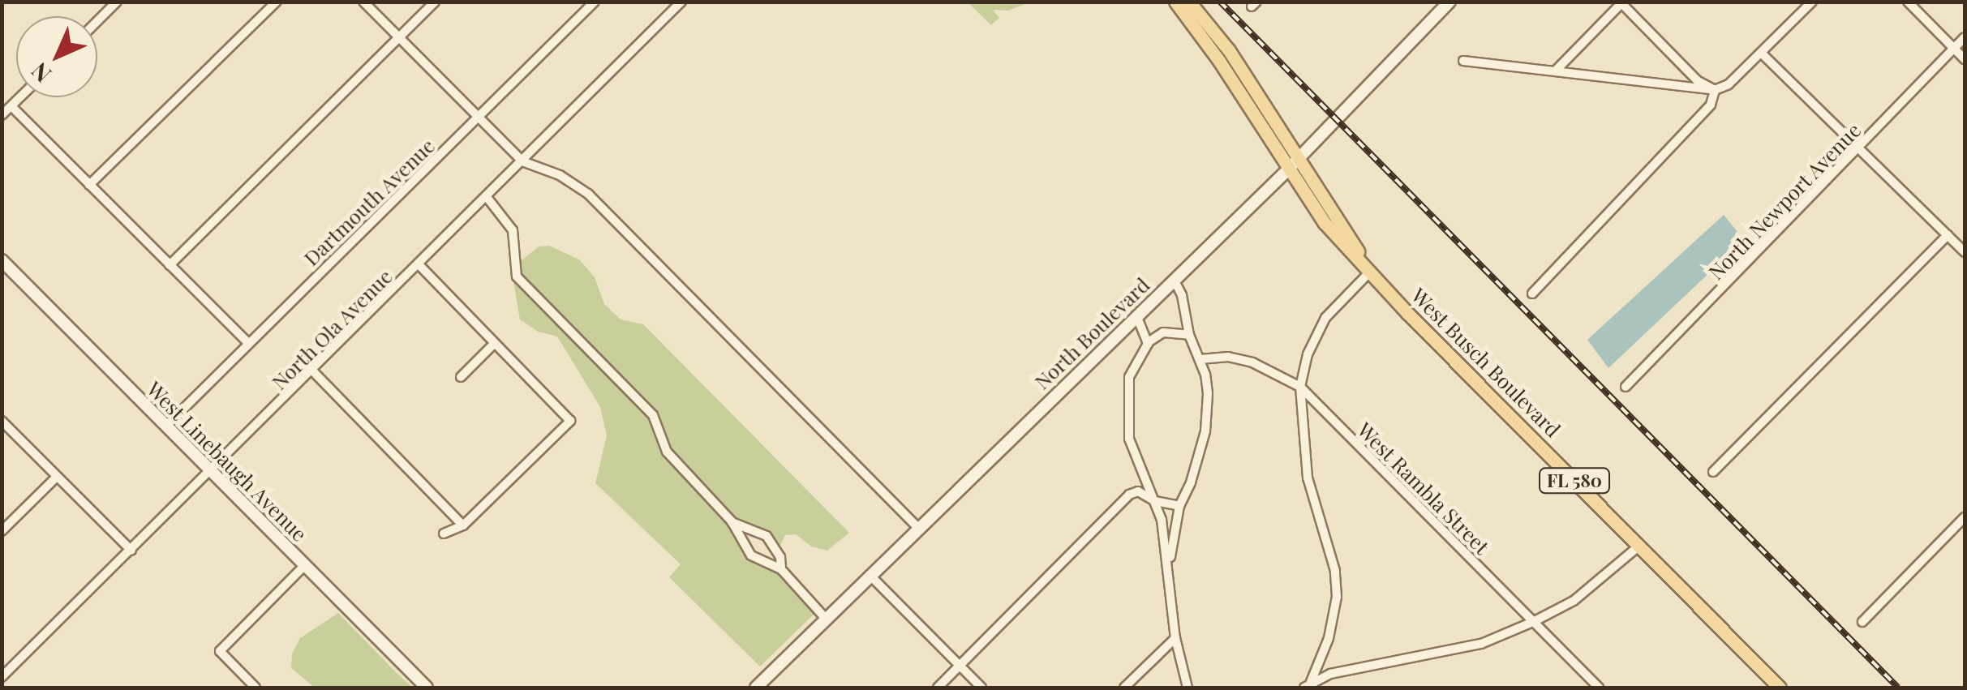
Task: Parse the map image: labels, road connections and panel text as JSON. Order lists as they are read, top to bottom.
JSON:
{
  "streets": {
    "main road": ["West Busch Boulevard", "FL 580"],
    "street": [
      "North Newport Avenue",
      "Dartmouth Avenue",
      "North Ola Avenue",
      "North Boulevard",
      "West Linebaugh Avenue",
      "West Rambla Street"
    ]
  },
  "crossings": [
    ["Dartmouth Avenue", "West Linebaugh Avenue"],
    ["North Ola Avenue", "West Linebaugh Avenue"],
    ["North Boulevard", "West Busch Boulevard"]
  ],
  "north": "bottom left"
}
